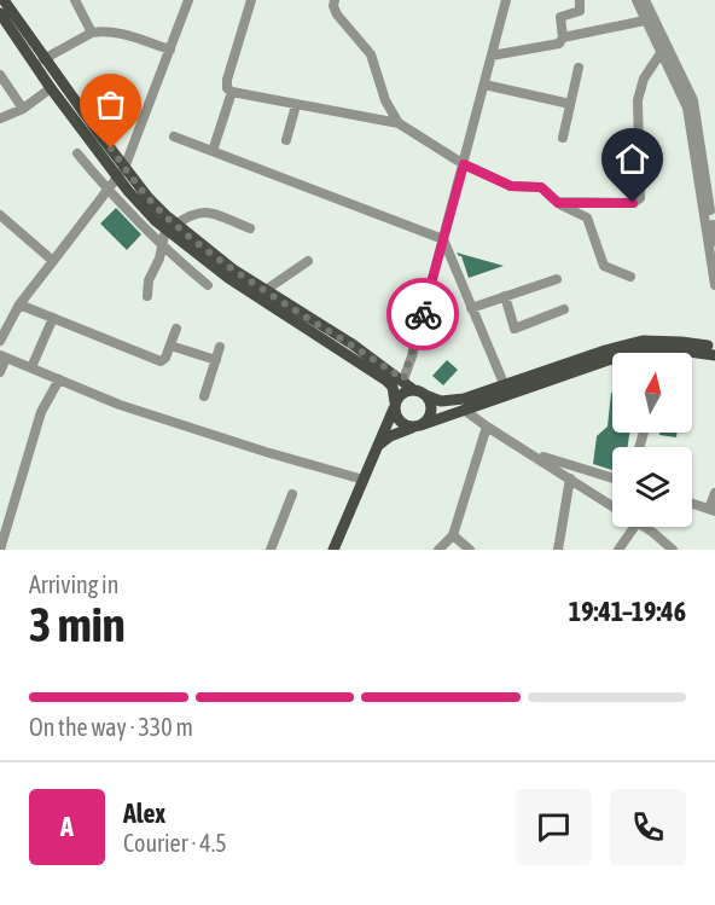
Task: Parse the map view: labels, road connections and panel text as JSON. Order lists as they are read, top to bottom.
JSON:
{
  "north": "top",
  "page": {
    "heading": ["3 min", "Arriving in", "19:41–19:46"],
    "panel": ["Alex", "Courier · 4.5"],
    "bar": "On the way · 330 m",
    "round": "A"
  }
}
